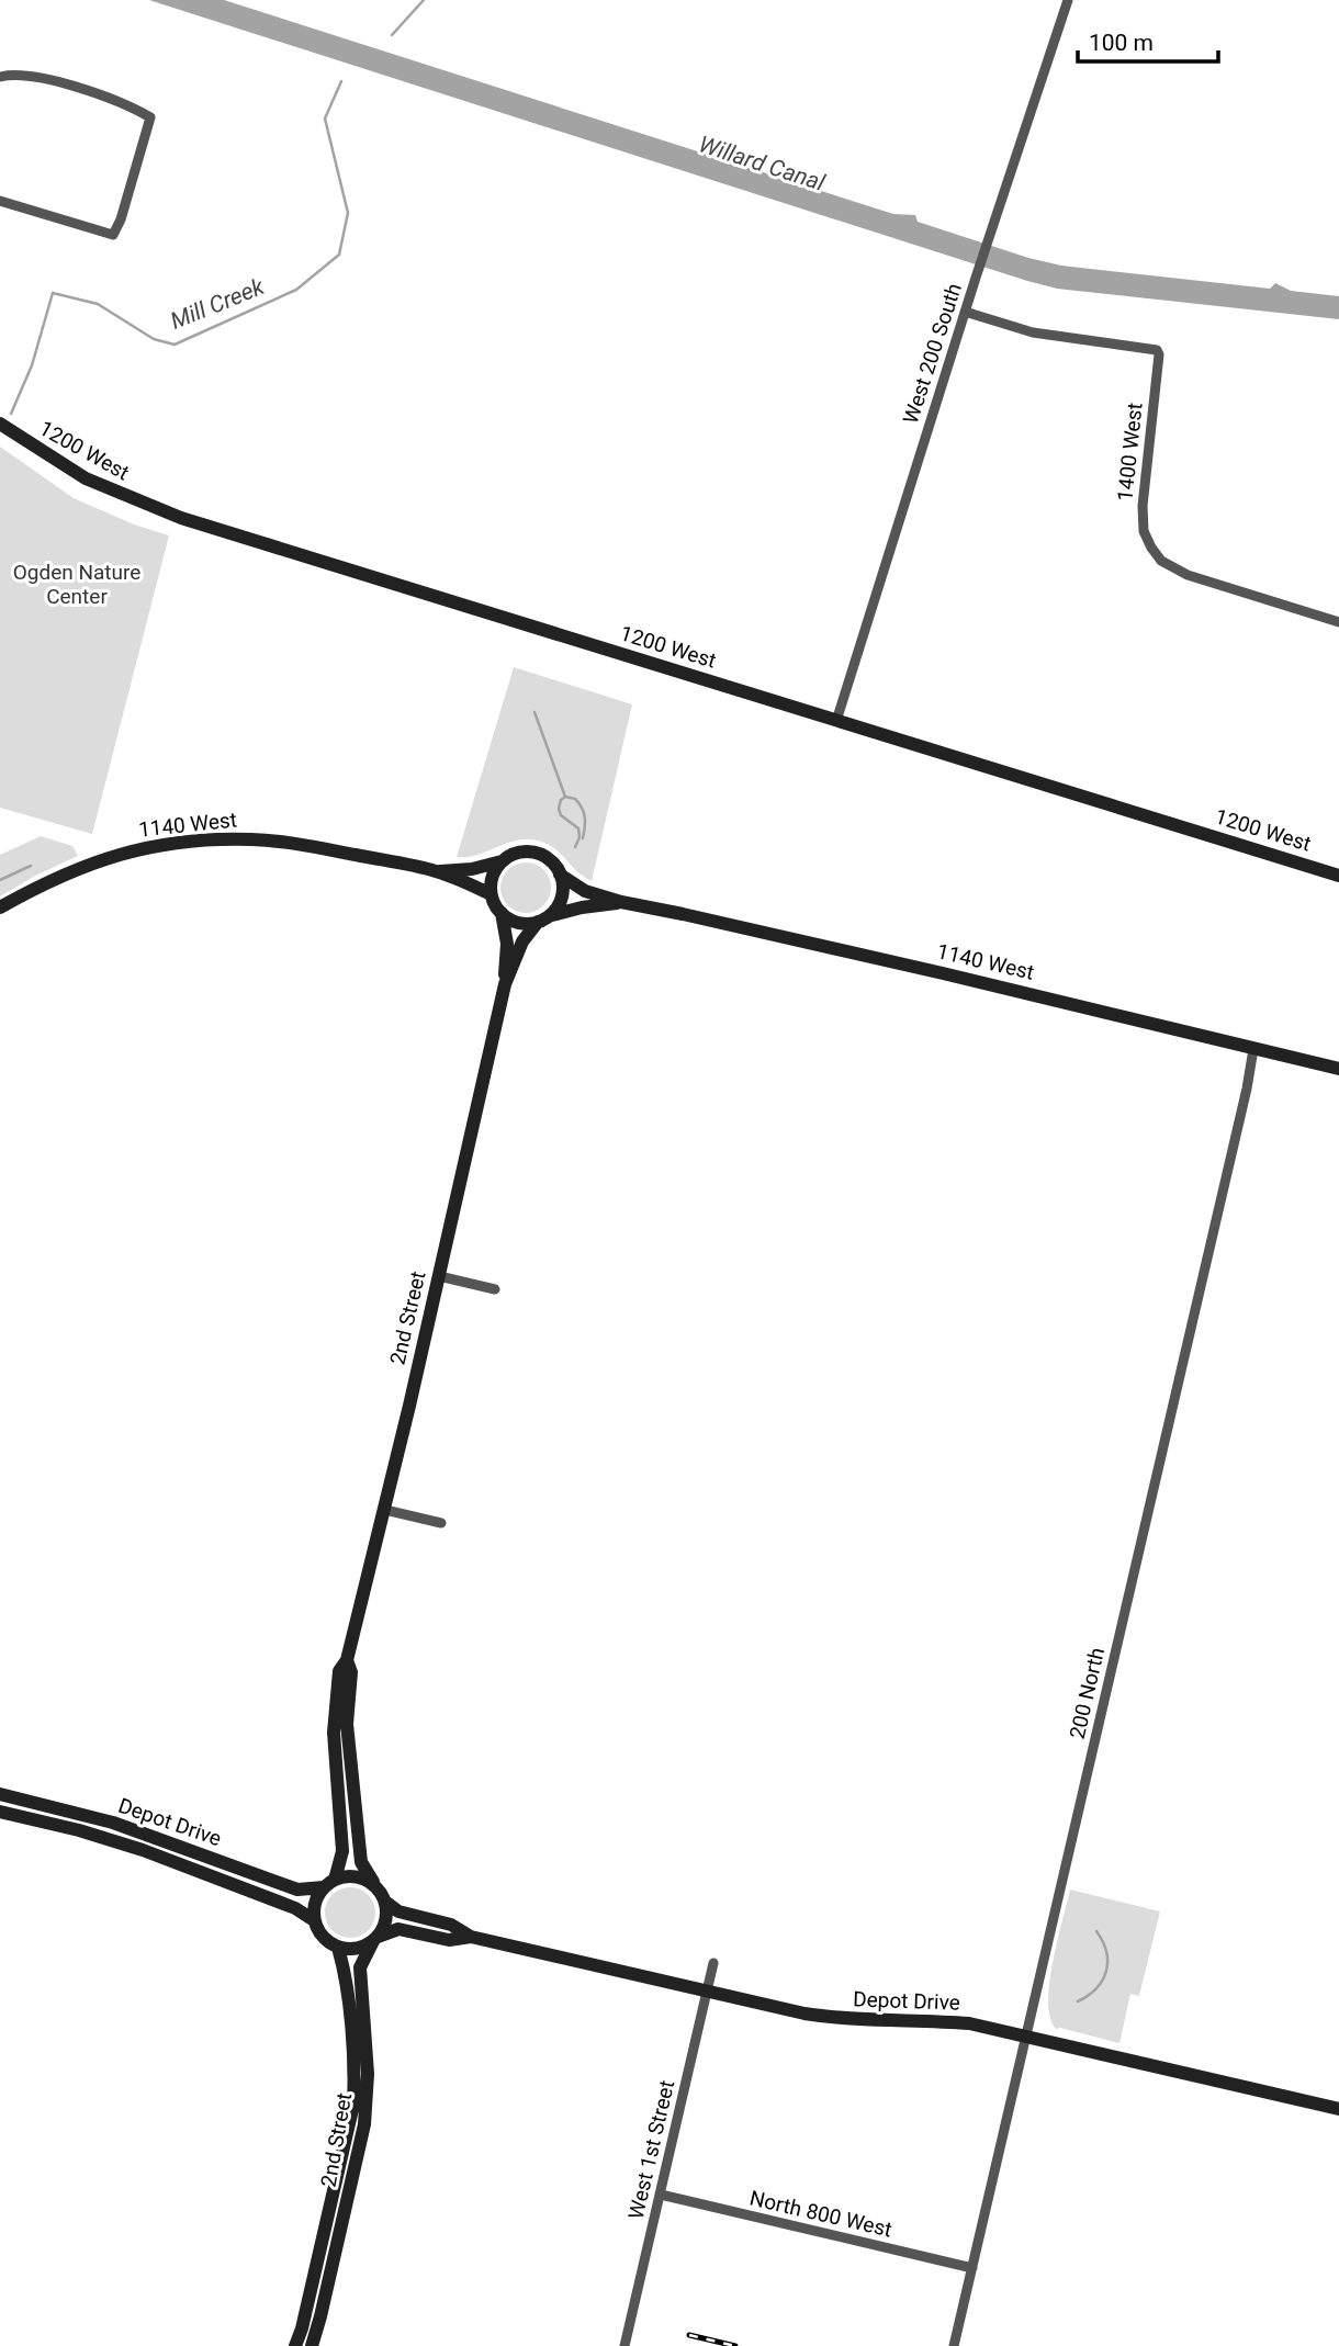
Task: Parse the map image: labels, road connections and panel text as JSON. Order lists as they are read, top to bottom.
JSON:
{
  "streets": {
    "street": [
      "West 200 South",
      "1200 West",
      "1400 West",
      "1140 West",
      "2nd Street",
      "200 North",
      "Depot Drive",
      "West 1st Street",
      "North 800 West"
    ]
  },
  "crossings": [
    ["West 200 South", "1200 West"],
    ["West 200 South", "1400 West"],
    ["1140 West", "2nd Street"],
    ["1140 West", "200 North"],
    ["2nd Street", "Depot Drive"],
    ["200 North", "Depot Drive"],
    ["200 North", "North 800 West"],
    ["Depot Drive", "West 1st Street"],
    ["West 1st Street", "North 800 West"]
  ],
  "water": ["Willard Canal", "Mill Creek"],
  "parks": ["Ogden Nature Center"],
  "scale_bar": "100 m"
}
